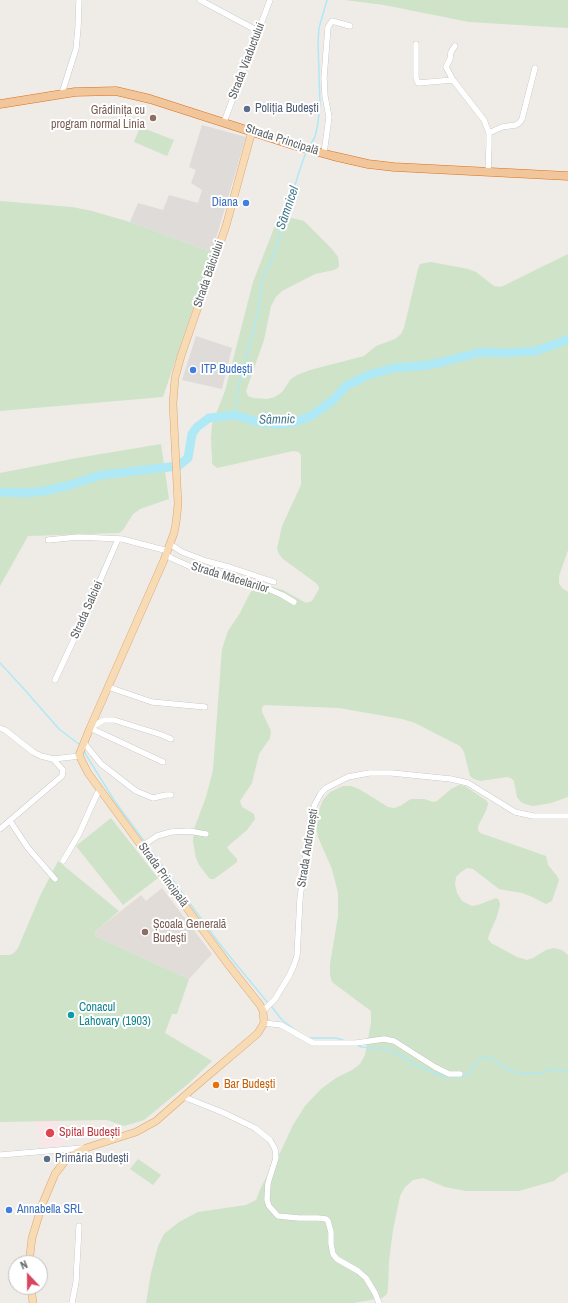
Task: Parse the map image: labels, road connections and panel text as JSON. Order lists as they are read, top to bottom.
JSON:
{
  "streets": {
    "highway": ["Strada Principală"],
    "main road": ["Strada Bâlciului"],
    "street": [
      "Strada Viaductului",
      "Strada Măcelarilor",
      "Strada Salciei",
      "Strada Andronești"
    ]
  },
  "crossings": [
    ["Strada Viaductului", "Strada Principală"],
    ["Strada Principală", "Strada Bâlciului"],
    ["Strada Principală", "Strada Andronești"],
    ["Strada Bâlciului", "Strada Măcelarilor"]
  ],
  "water": ["Sâmnicel", "Sâmnic"],
  "places": [
    "Poliția Budești",
    "Grădinița cu program normal Linia",
    "Diana",
    "ITP Budești",
    "Școala Generală Budești",
    "Conacul Lahovary (1903)",
    "Bar Budești",
    "Spital Budești",
    "Primăria Budești",
    "Annabella SRL"
  ],
  "north": "top"
}
